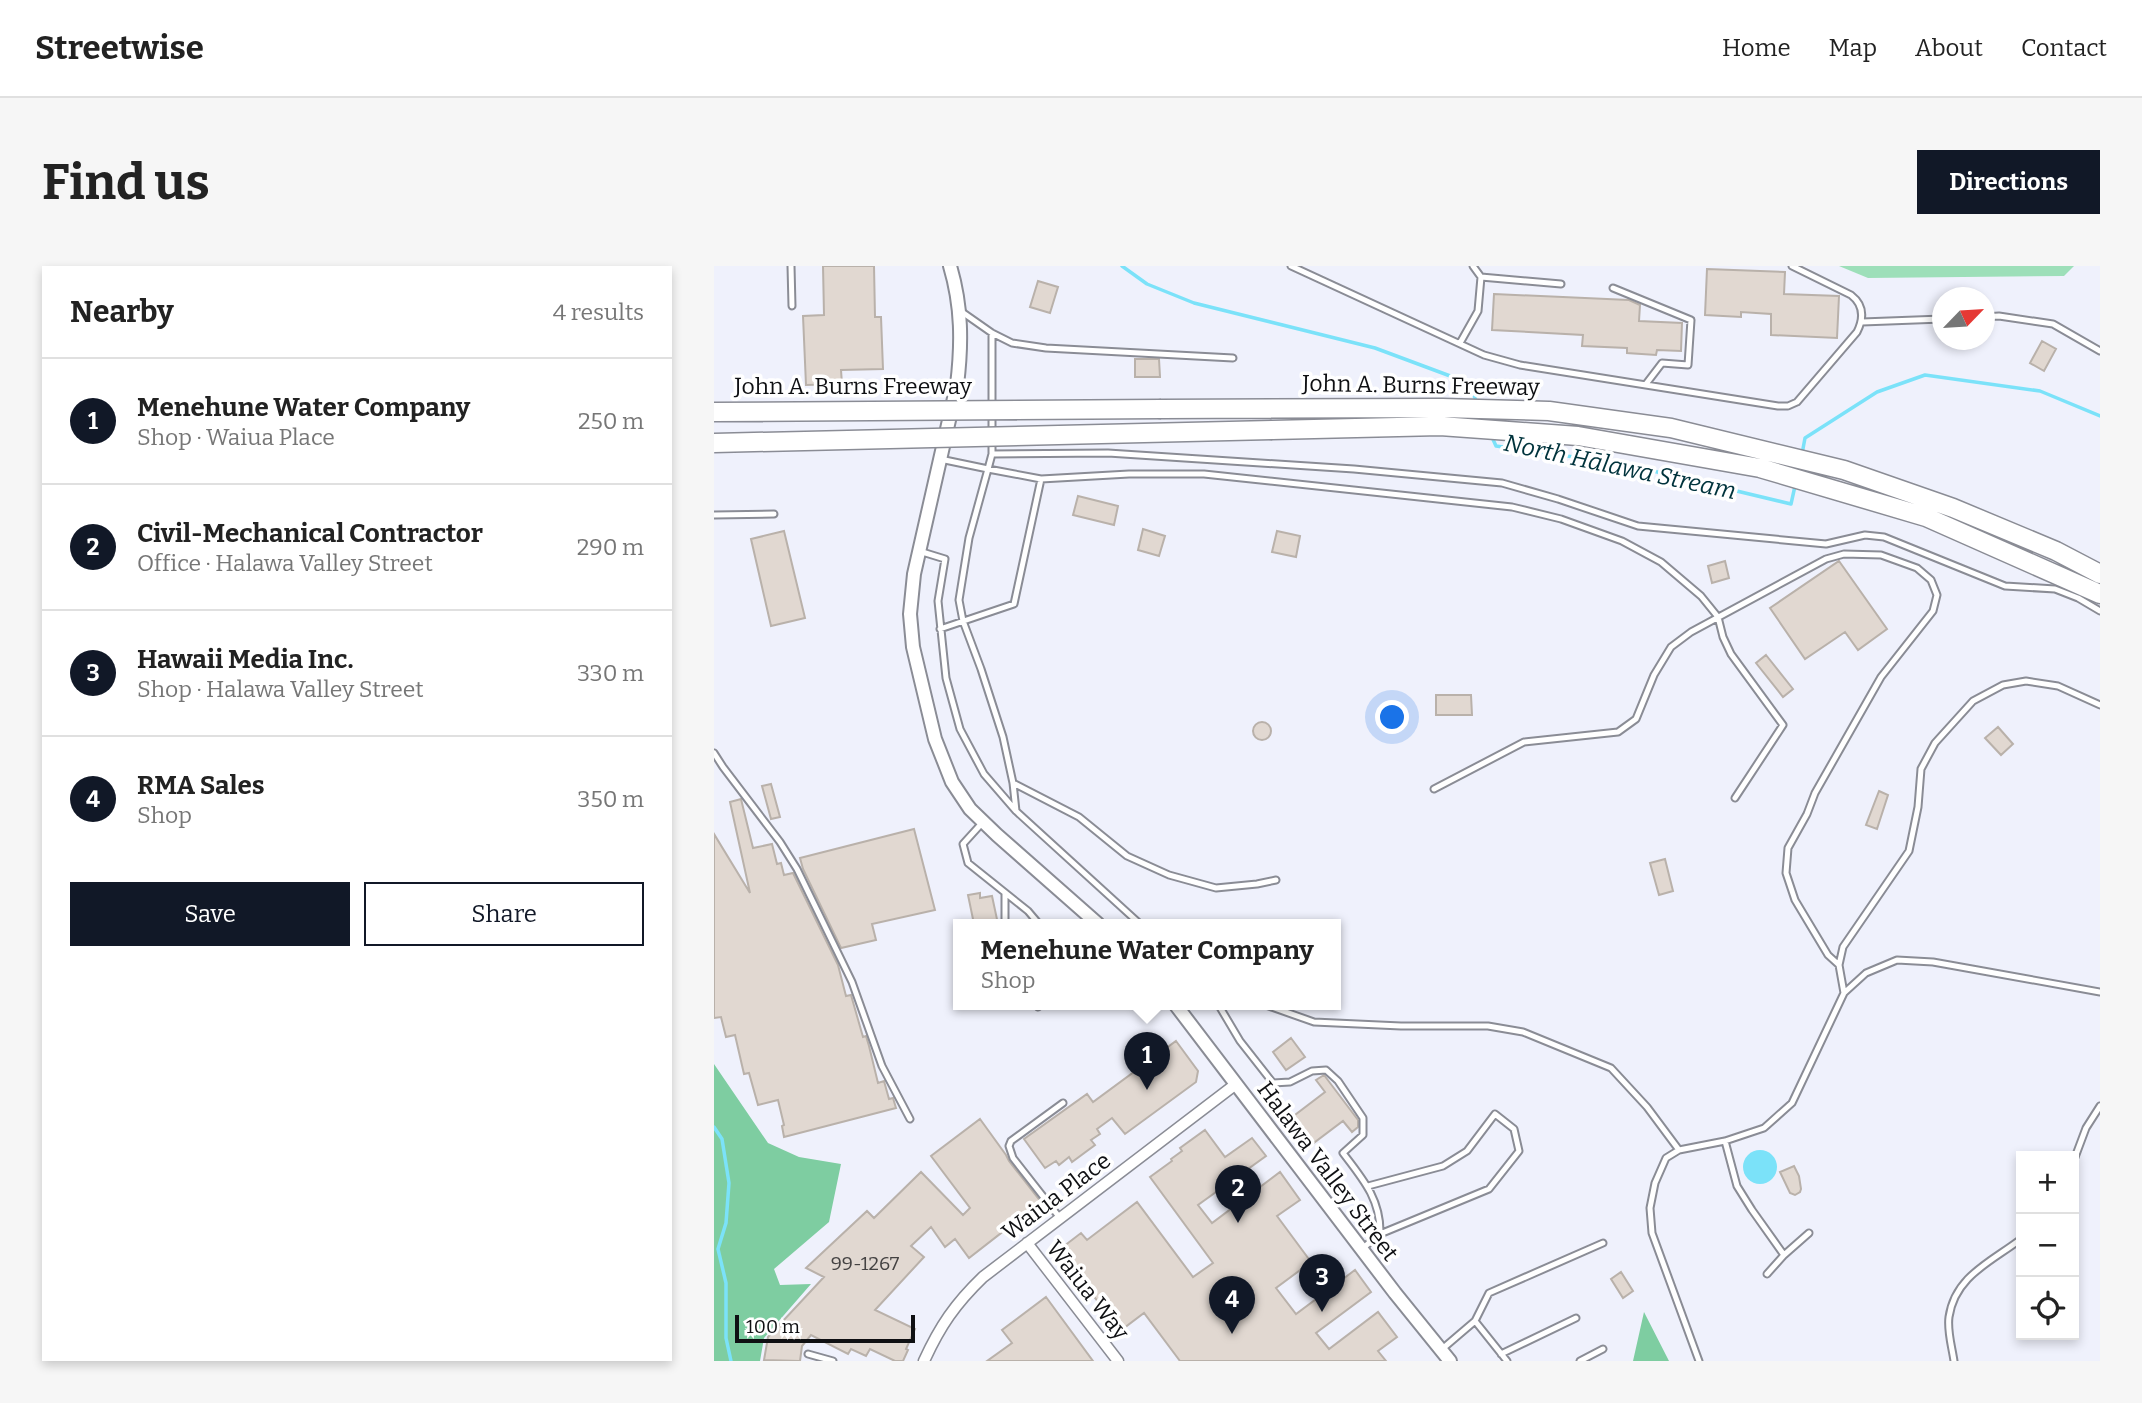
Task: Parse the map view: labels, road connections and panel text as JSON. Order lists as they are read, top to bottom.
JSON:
{
  "streets": {
    "highway": ["John A. Burns Freeway"],
    "street": ["Halawa Valley Street", "Waiua Place", "Waiua Way"]
  },
  "crossings": [
    ["Halawa Valley Street", "Waiua Place"],
    ["Waiua Place", "Waiua Way"]
  ],
  "water": ["North Hālawa Stream"],
  "house_numbers": ["99-1267"],
  "scale_bar": "100 m",
  "north": "top right",
  "page": {
    "header": "Streetwise",
    "nav": [
      "Home",
      "Map",
      "About",
      "Contact"
    ],
    "buttons": [
      "Directions",
      ["Save", "Share"]
    ],
    "title": "Find us",
    "heading": ["Nearby", "4 results"],
    "list": [
      {
        "mark": "1",
        "name": "Menehune Water Company",
        "note": "Shop · Waiua Place",
        "value": "250 m"
      },
      {
        "mark": "2",
        "name": "Civil-Mechanical Contractor",
        "note": "Office · Halawa Valley Street",
        "value": "290 m"
      },
      {
        "mark": "3",
        "name": "Hawaii Media Inc.",
        "note": "Shop · Halawa Valley Street",
        "value": "330 m"
      },
      {
        "mark": "4",
        "name": "RMA Sales",
        "note": "Shop",
        "value": "350 m"
      }
    ],
    "popup": ["Menehune Water Company", "Shop"],
    "pins": [
      "1",
      "2",
      "3",
      "4"
    ],
    "map_buttons": ["+", "−"],
    "scale": "100 m"
  }
}
